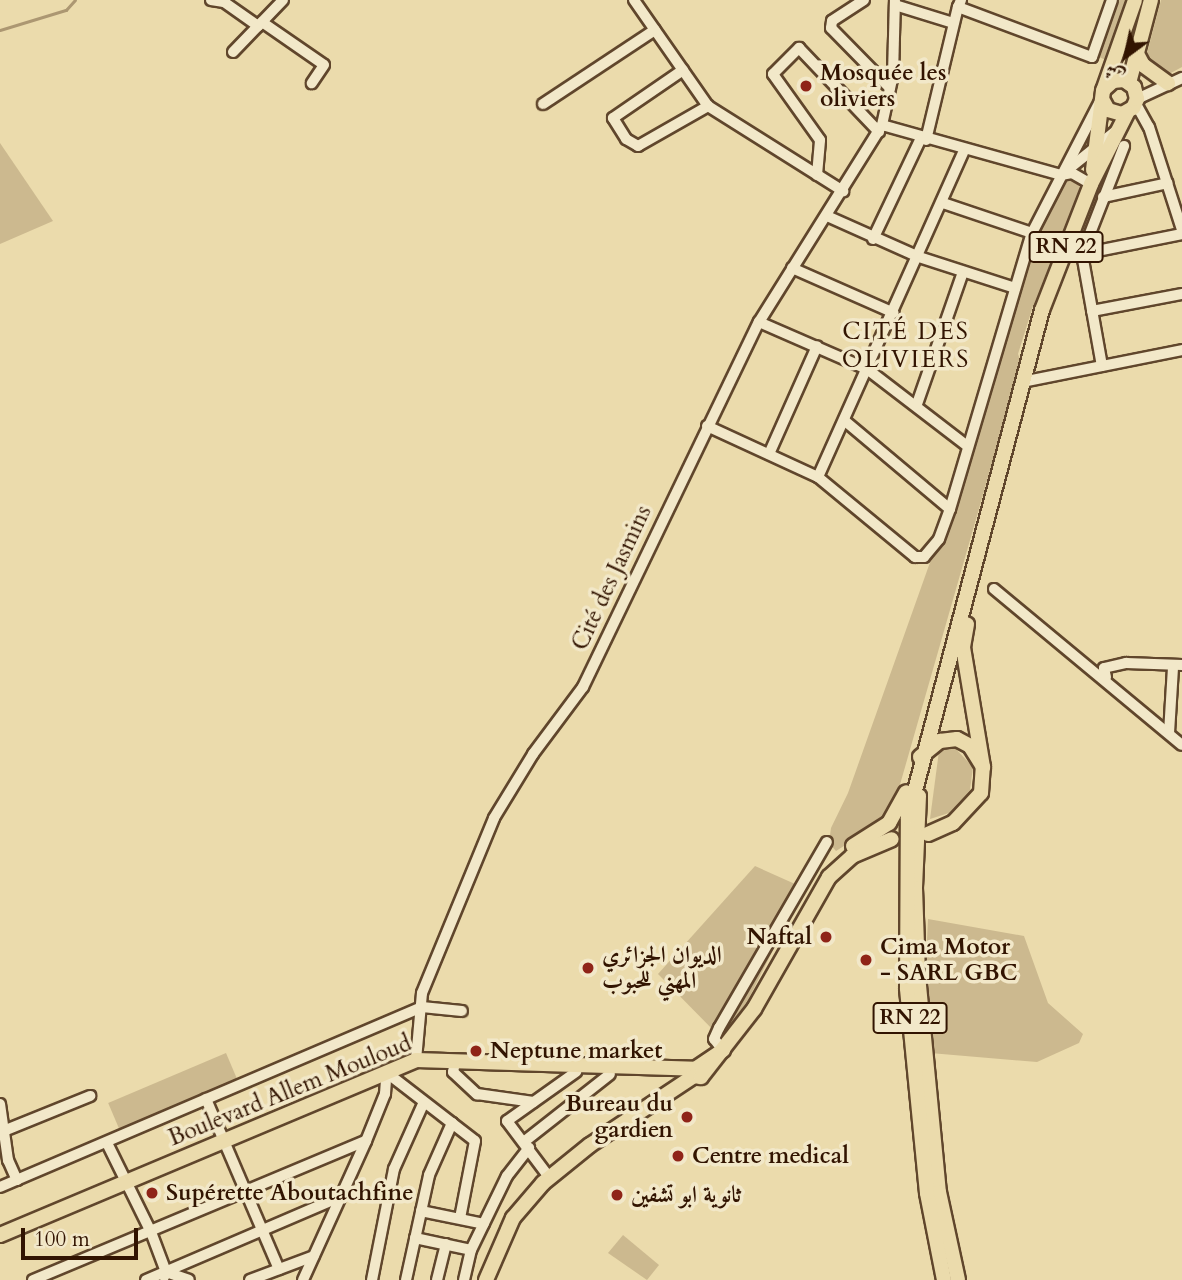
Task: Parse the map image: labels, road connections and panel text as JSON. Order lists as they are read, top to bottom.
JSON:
{
  "streets": {
    "main road": ["RN 22", "Boulevard Allem Mouloud"],
    "street": ["Cité des Jasmins"]
  },
  "crossings": [
    ["Cité des Jasmins", "Boulevard Allem Mouloud"]
  ],
  "districts": ["CITÉ DES OLIVIERS"],
  "places": [
    "Mosquée les oliviers",
    "Naftal",
    "Cima Motor - SARL GBC",
    "الديوان الجزائري المهني للحبوب",
    "Neptune market",
    "Bureau du gardien",
    "Centre medical",
    "Supérette Aboutachfine",
    "ثانوية ابو تشفين"
  ],
  "scale_bar": "100 m",
  "north": "bottom left"
}
